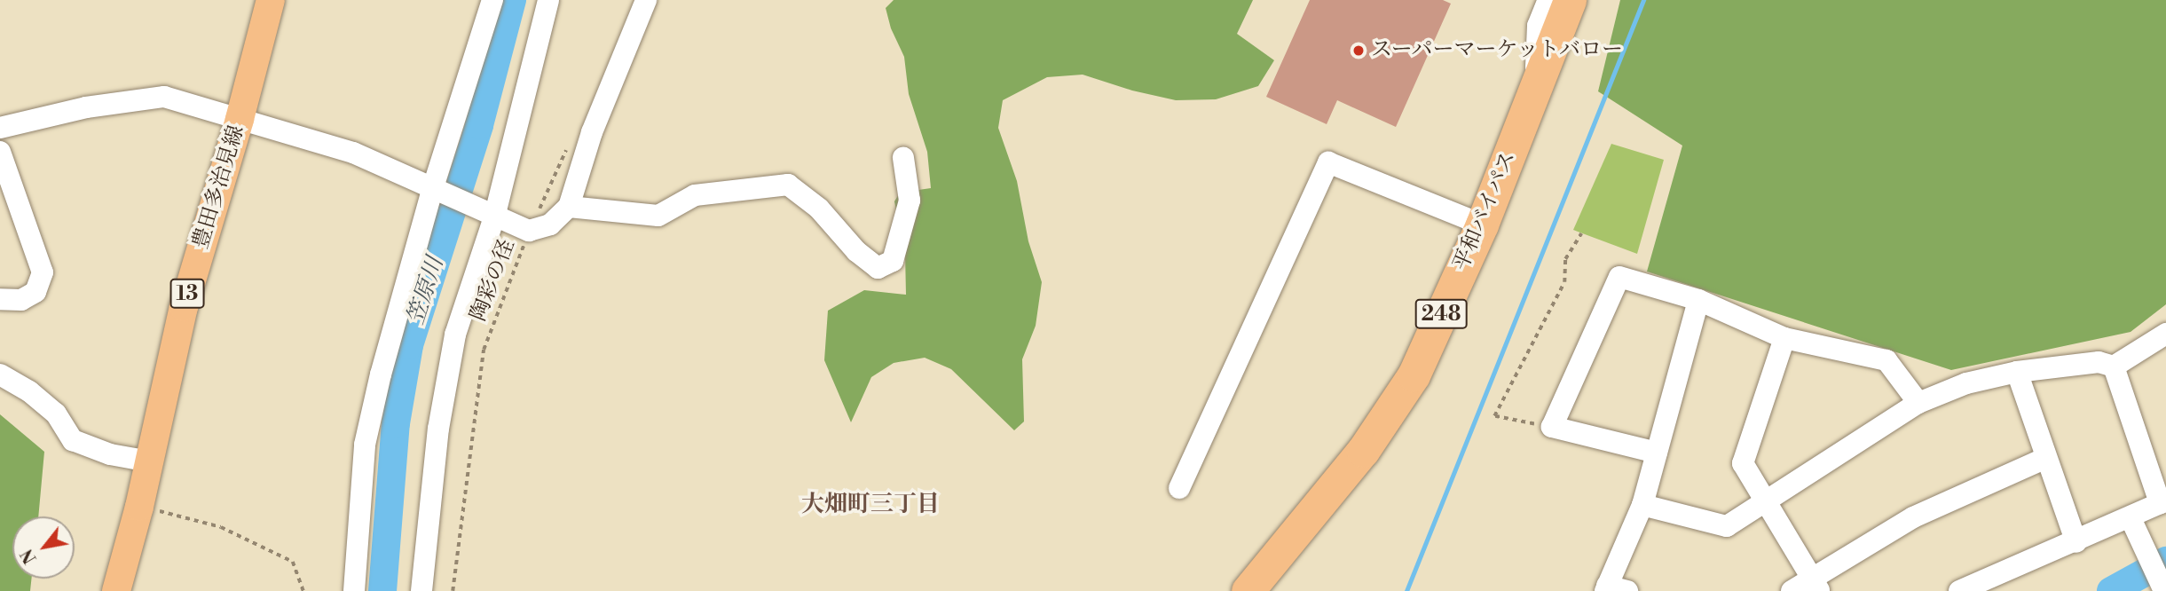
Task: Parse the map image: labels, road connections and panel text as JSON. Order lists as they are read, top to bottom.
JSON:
{
  "streets": {
    "highway": ["平和バイパス", "248"],
    "main road": ["豊田多治見線", "13"],
    "path": ["陶彩の径"]
  },
  "districts": ["大畑町三丁目"],
  "water": ["笠原川"],
  "places": ["スーパーマーケットバロー"],
  "north": "bottom left"
}
